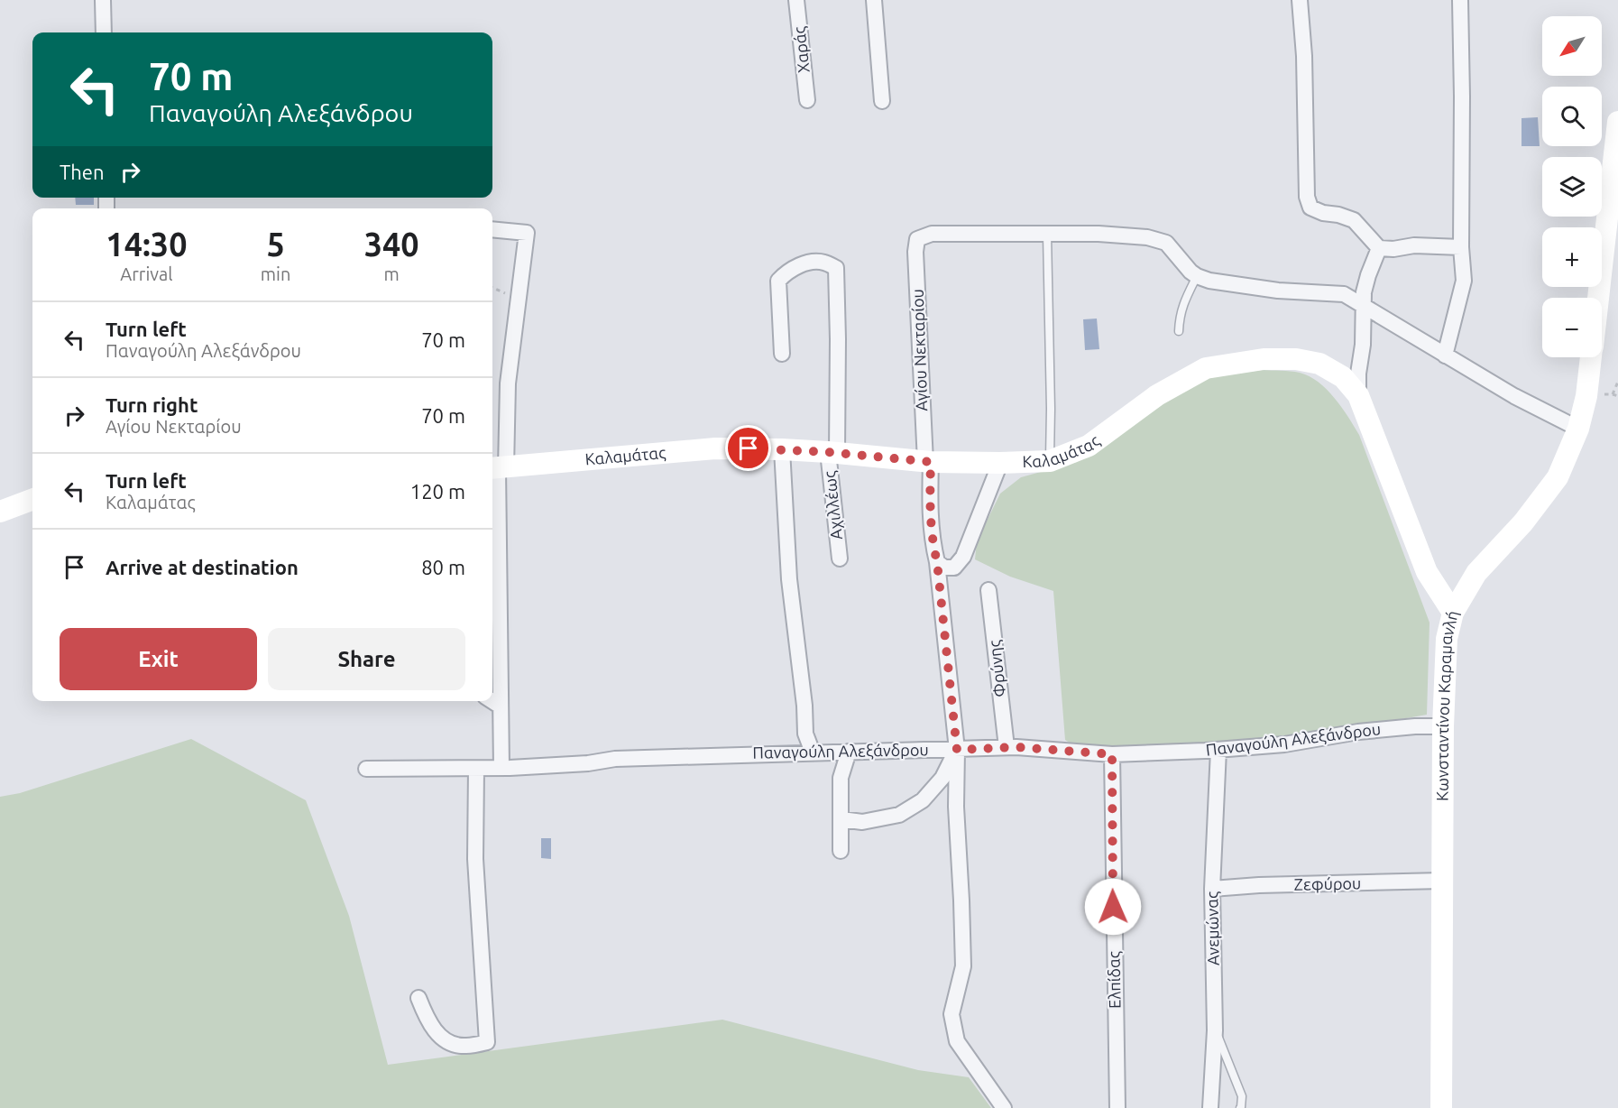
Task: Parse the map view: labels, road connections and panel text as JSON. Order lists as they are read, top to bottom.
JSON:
{
  "streets": {
    "street": [
      "Χαράς",
      "Αγίου Νεκταρίου",
      "Καλαμάτας",
      "Αχιλλέως",
      "Φρύνης",
      "Κωνσταντίνου Καραμανλή",
      "Παναγούλη Αλεξάνδρου",
      "Ζεφύρου",
      "Ανεμώνας",
      "Ελπίδας"
    ]
  },
  "crossings": [
    ["Αγίου Νεκταρίου", "Καλαμάτας"],
    ["Αγίου Νεκταρίου", "Παναγούλη Αλεξάνδρου"],
    ["Καλαμάτας", "Αχιλλέως"],
    ["Καλαμάτας", "Κωνσταντίνου Καραμανλή"],
    ["Φρύνης", "Παναγούλη Αλεξάνδρου"],
    ["Κωνσταντίνου Καραμανλή", "Παναγούλη Αλεξάνδρου"],
    ["Κωνσταντίνου Καραμανλή", "Ζεφύρου"],
    ["Παναγούλη Αλεξάνδρου", "Ανεμώνας"],
    ["Παναγούλη Αλεξάνδρου", "Ελπίδας"],
    ["Ζεφύρου", "Ανεμώνας"]
  ],
  "north": "bottom left",
  "page": {
    "map_buttons": ["+", "−"],
    "turn": ["70 m", "Παναγούλη Αλεξάνδρου"],
    "then": "Then",
    "eta": [
      "14:30",
      "Arrival",
      "5",
      "min",
      "340",
      "m"
    ],
    "list": [
      {
        "name": "Turn left",
        "note": "Παναγούλη Αλεξάνδρου",
        "value": "70 m"
      },
      {
        "name": "Turn right",
        "note": "Αγίου Νεκταρίου",
        "value": "70 m"
      },
      {
        "name": "Turn left",
        "note": "Καλαμάτας",
        "value": "120 m"
      },
      {
        "name": "Arrive at destination",
        "value": "80 m"
      }
    ],
    "buttons": ["Exit", "Share"]
  }
}
